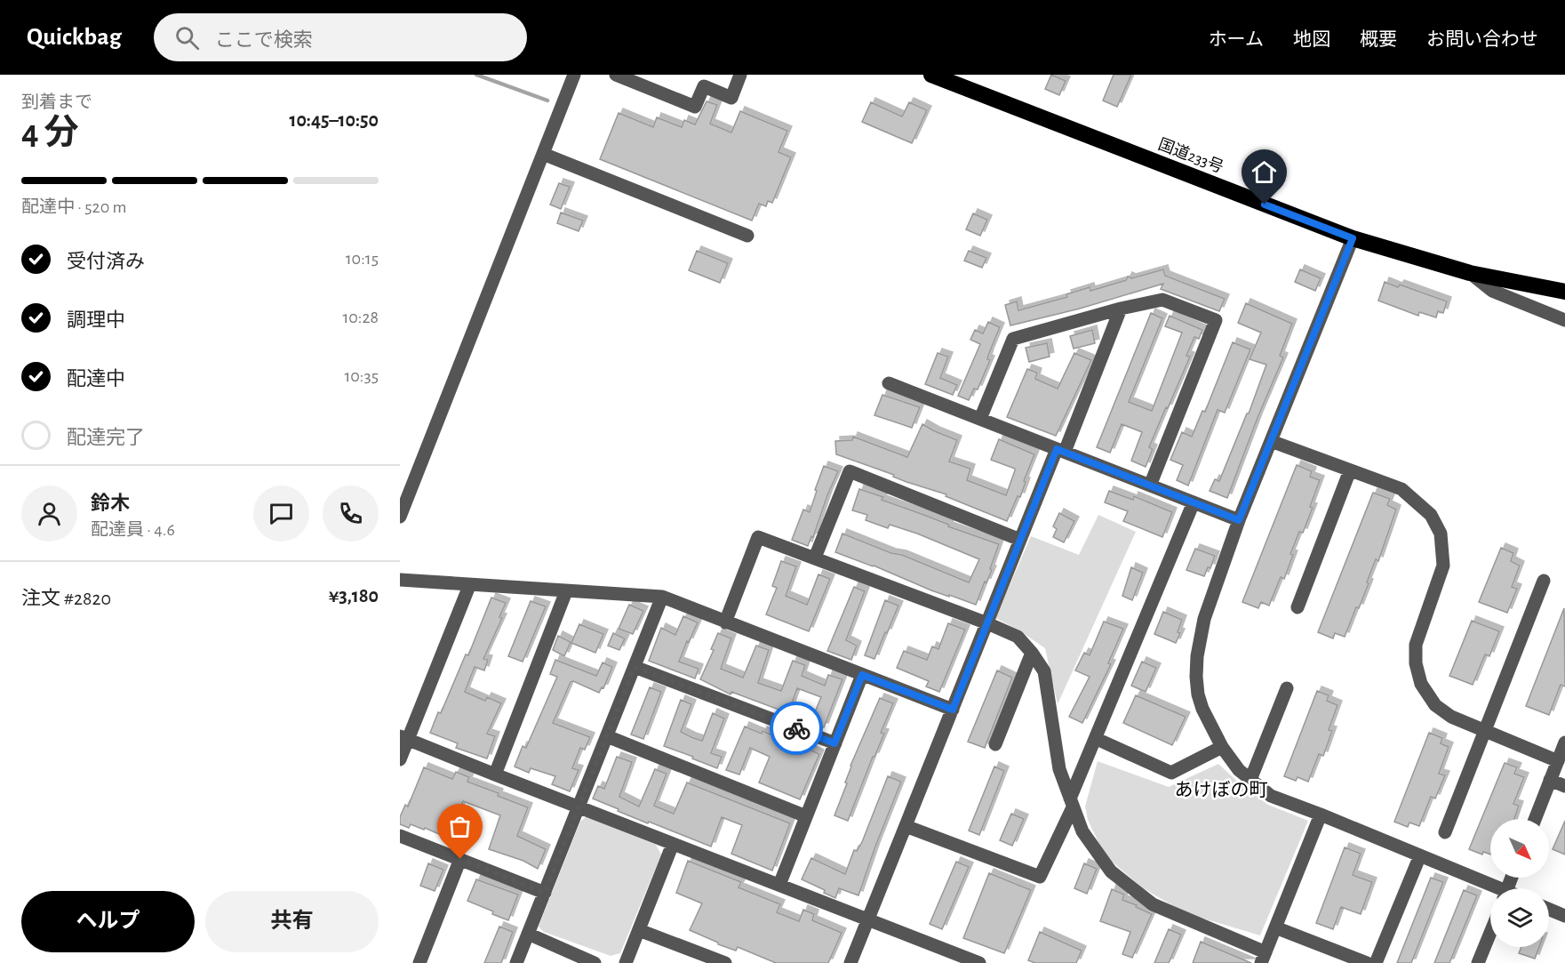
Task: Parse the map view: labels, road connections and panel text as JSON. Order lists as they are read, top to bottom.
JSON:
{
  "streets": {
    "highway": ["国道233号"]
  },
  "districts": ["あけぼの町"],
  "north": "bottom right",
  "page": {
    "header": "Quickbag",
    "search": "ここで検索",
    "nav": [
      "ホーム",
      "地図",
      "概要",
      "お問い合わせ"
    ],
    "heading": ["4 分", "到着まで", "10:45–10:50"],
    "panel": [
      "鈴木",
      "配達員 · 4.6",
      "注文 #2820",
      "¥3,180"
    ],
    "bar": "配達中 · 520 m",
    "list": [
      ["受付済み", "10:15"],
      ["調理中", "10:28"],
      ["配達中", "10:35"],
      "配達完了"
    ],
    "buttons": ["ヘルプ", "共有"]
  }
}
